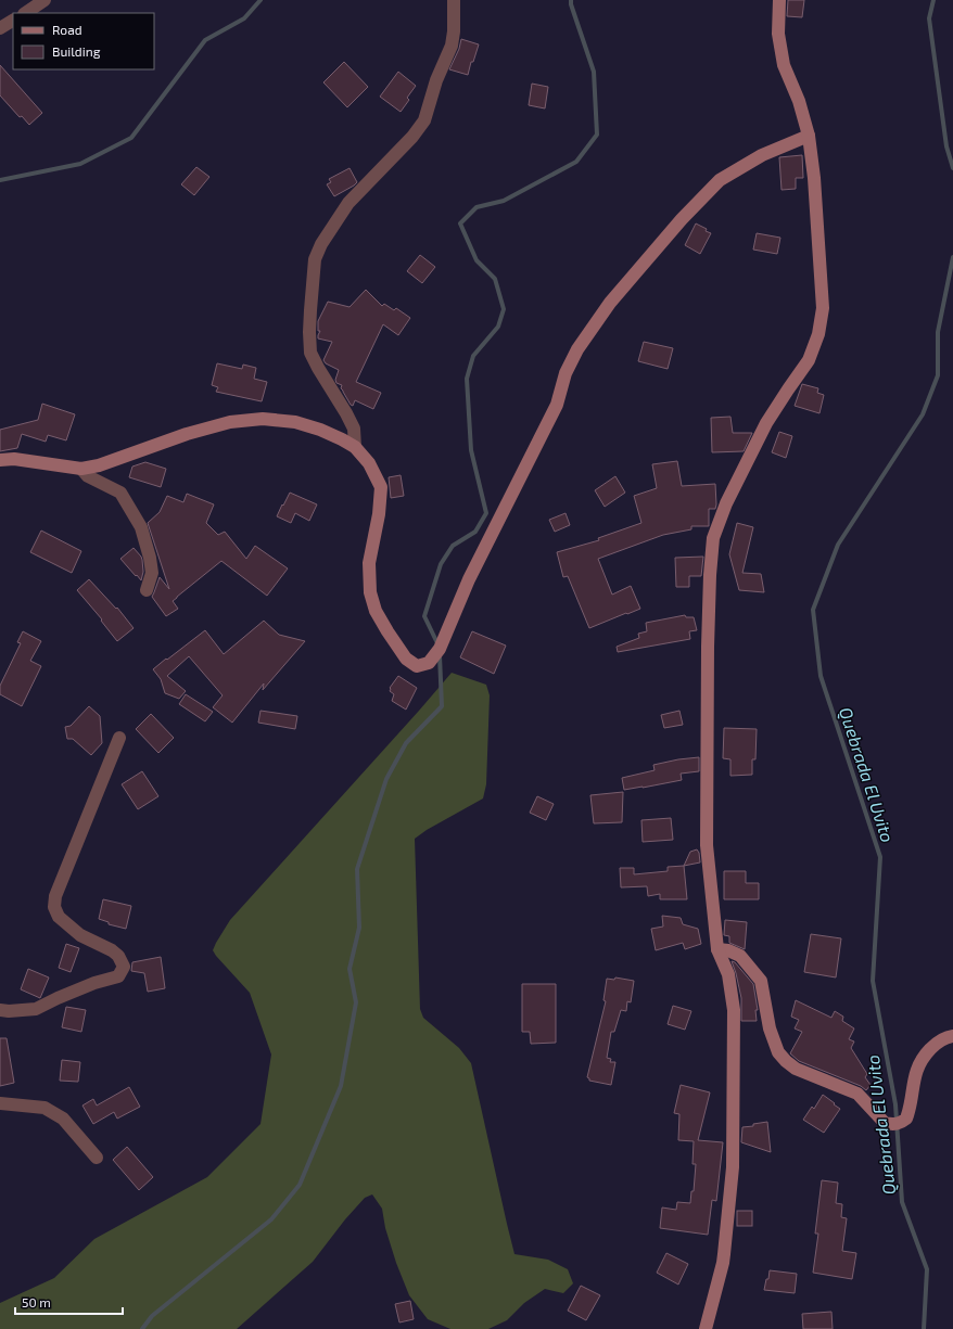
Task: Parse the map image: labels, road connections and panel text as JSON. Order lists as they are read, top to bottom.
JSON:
{
  "water": ["Quebrada El Uvito"],
  "legend": ["Road", "Building"],
  "scale_bar": "50 m"
}
